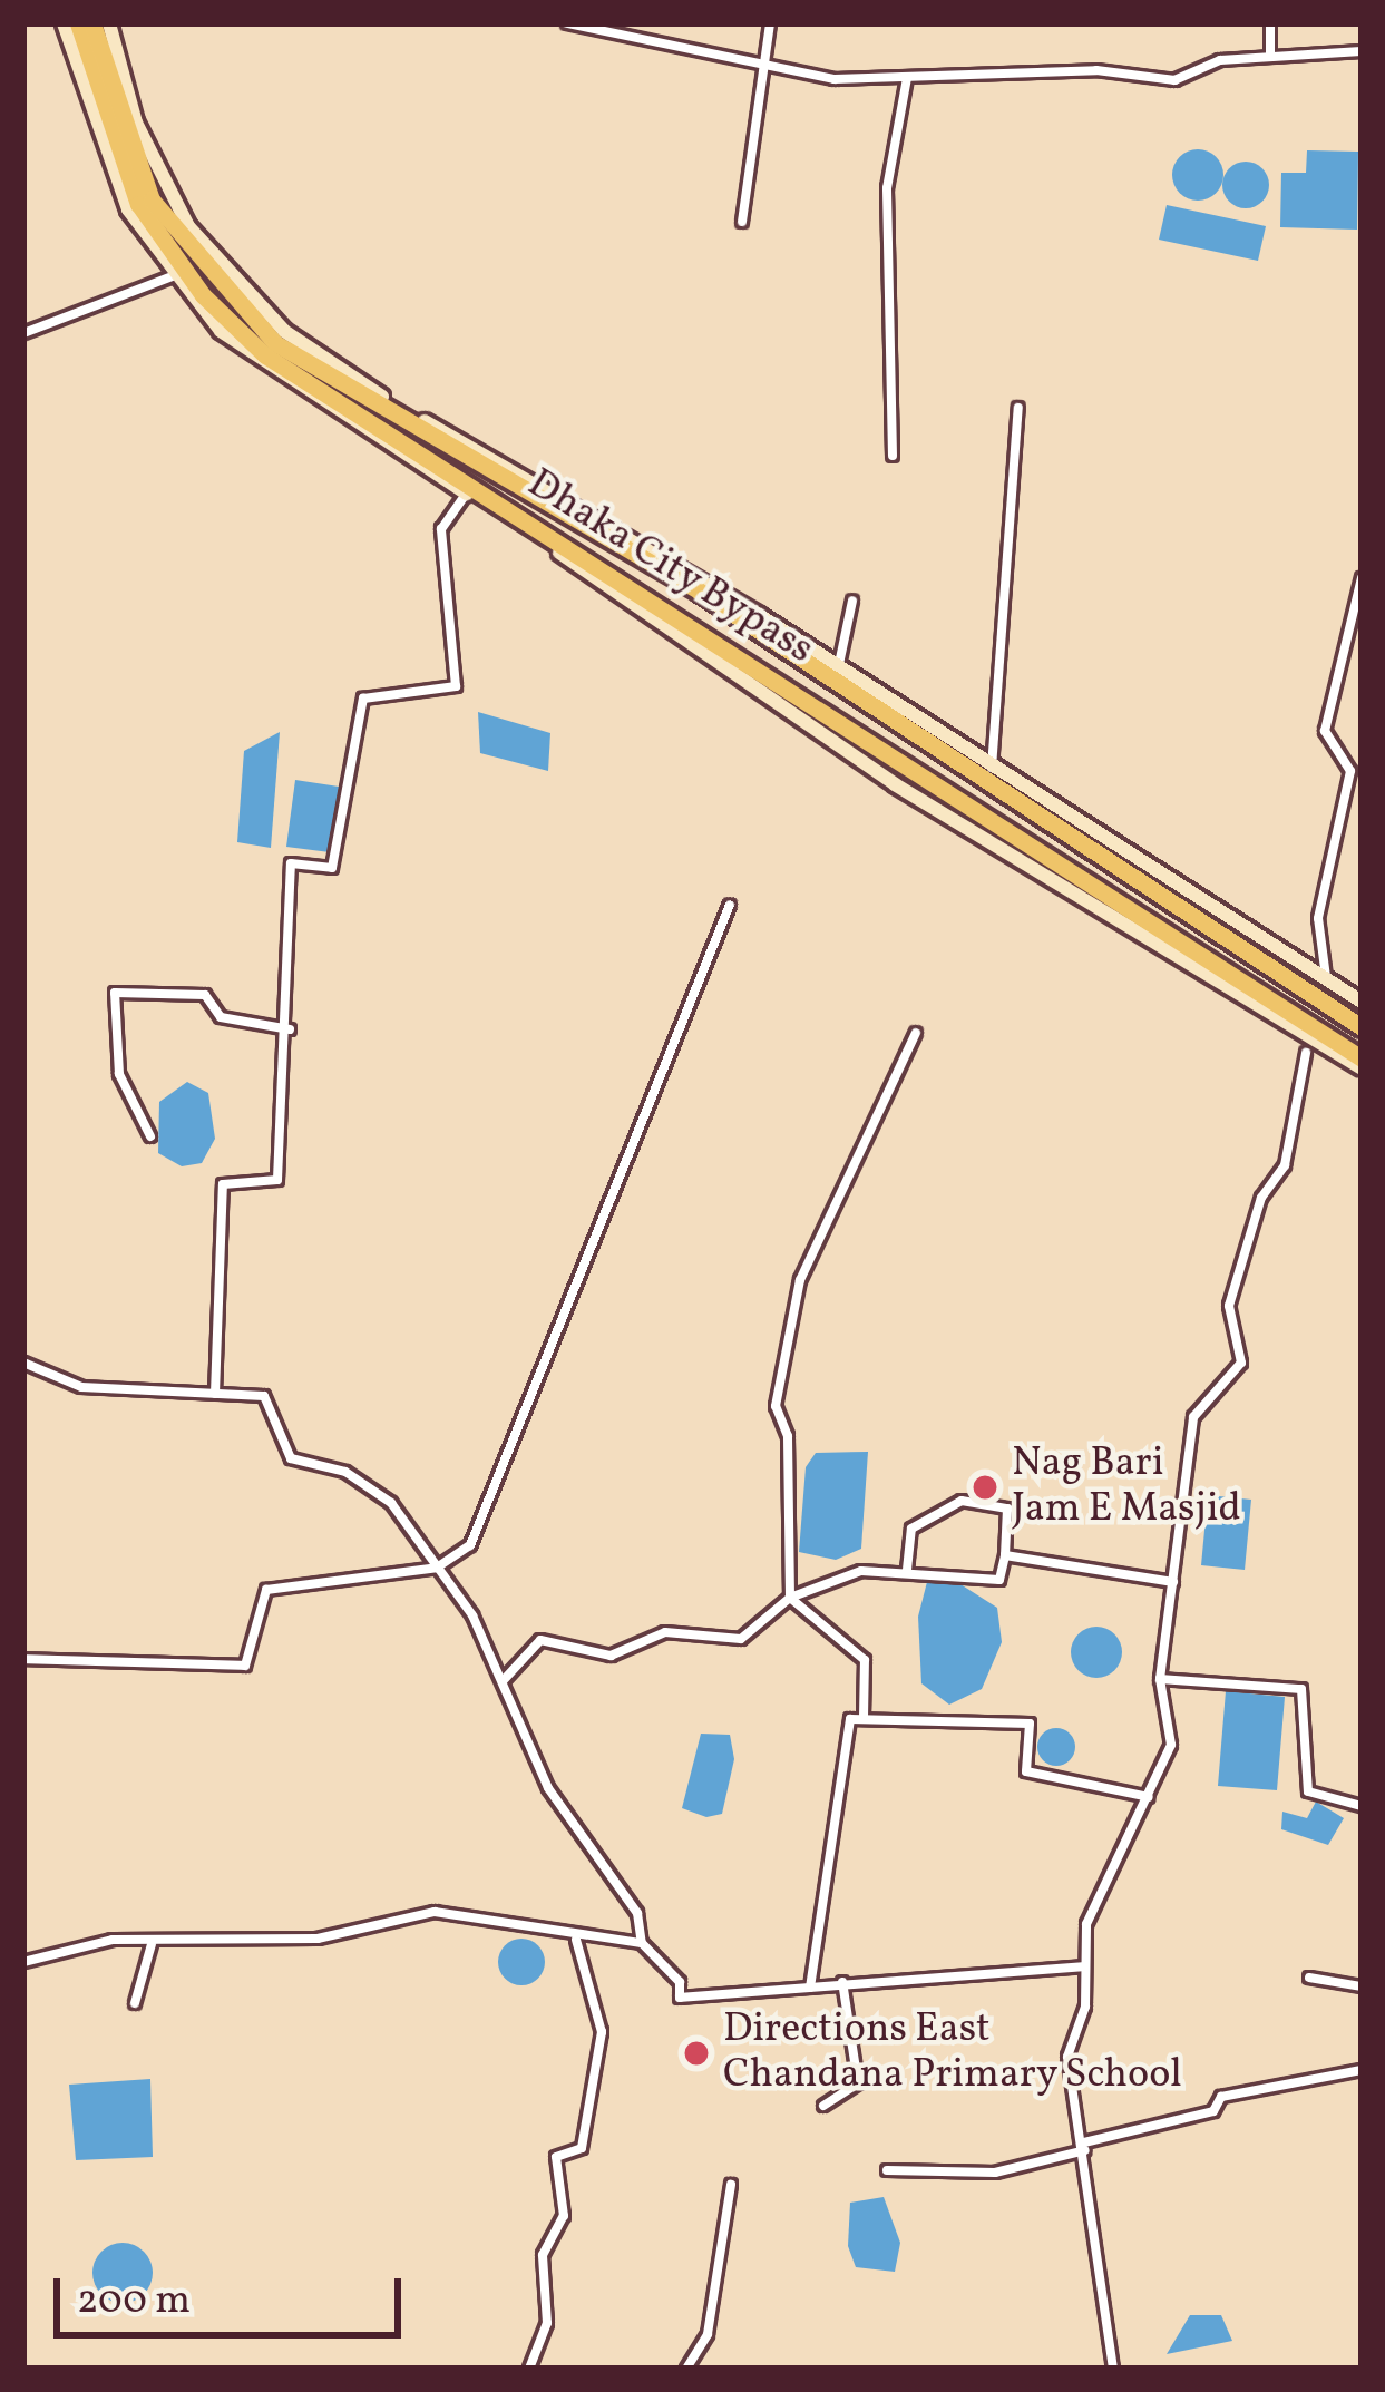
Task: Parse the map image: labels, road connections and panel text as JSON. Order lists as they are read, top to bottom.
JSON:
{
  "streets": {
    "highway": ["Dhaka City Bypass"]
  },
  "places": ["Nag Bari Jam E Masjid", "Directions East Chandana Primary School"],
  "scale_bar": "200 m"
}
